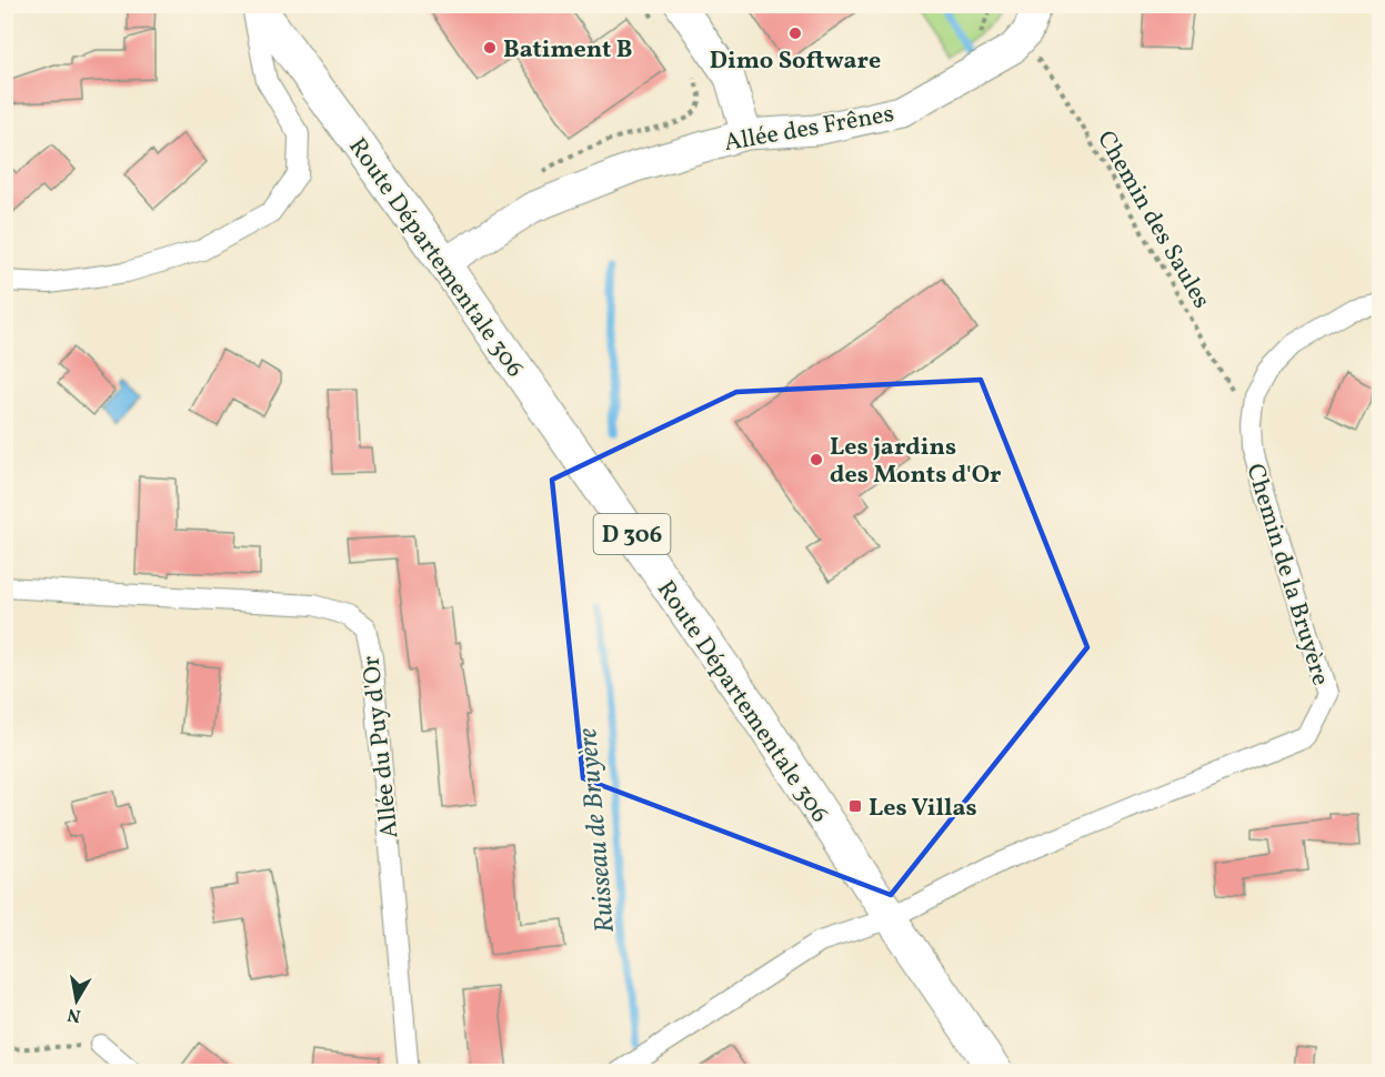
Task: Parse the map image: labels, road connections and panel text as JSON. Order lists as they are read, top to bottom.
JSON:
{
  "streets": {
    "main road": ["Route Départementale 306", "D 306"],
    "street": ["Allée des Frênes", "Chemin de la Bruyère", "Allée du Puy d'Or"],
    "path": ["Chemin des Saules"]
  },
  "crossings": [
    ["Allée des Frênes", "Chemin des Saules"],
    ["Allée des Frênes", "Route Départementale 306"],
    ["Chemin des Saules", "Chemin de la Bruyère"],
    ["Route Départementale 306", "Chemin de la Bruyère"]
  ],
  "water": ["Ruisseau de Bruyère"],
  "places": {
    "other": ["Dimo Software", "Batiment B", "Les jardins des Monts d'Or"],
    "transit": ["Les Villas"]
  },
  "north": "bottom"
}
